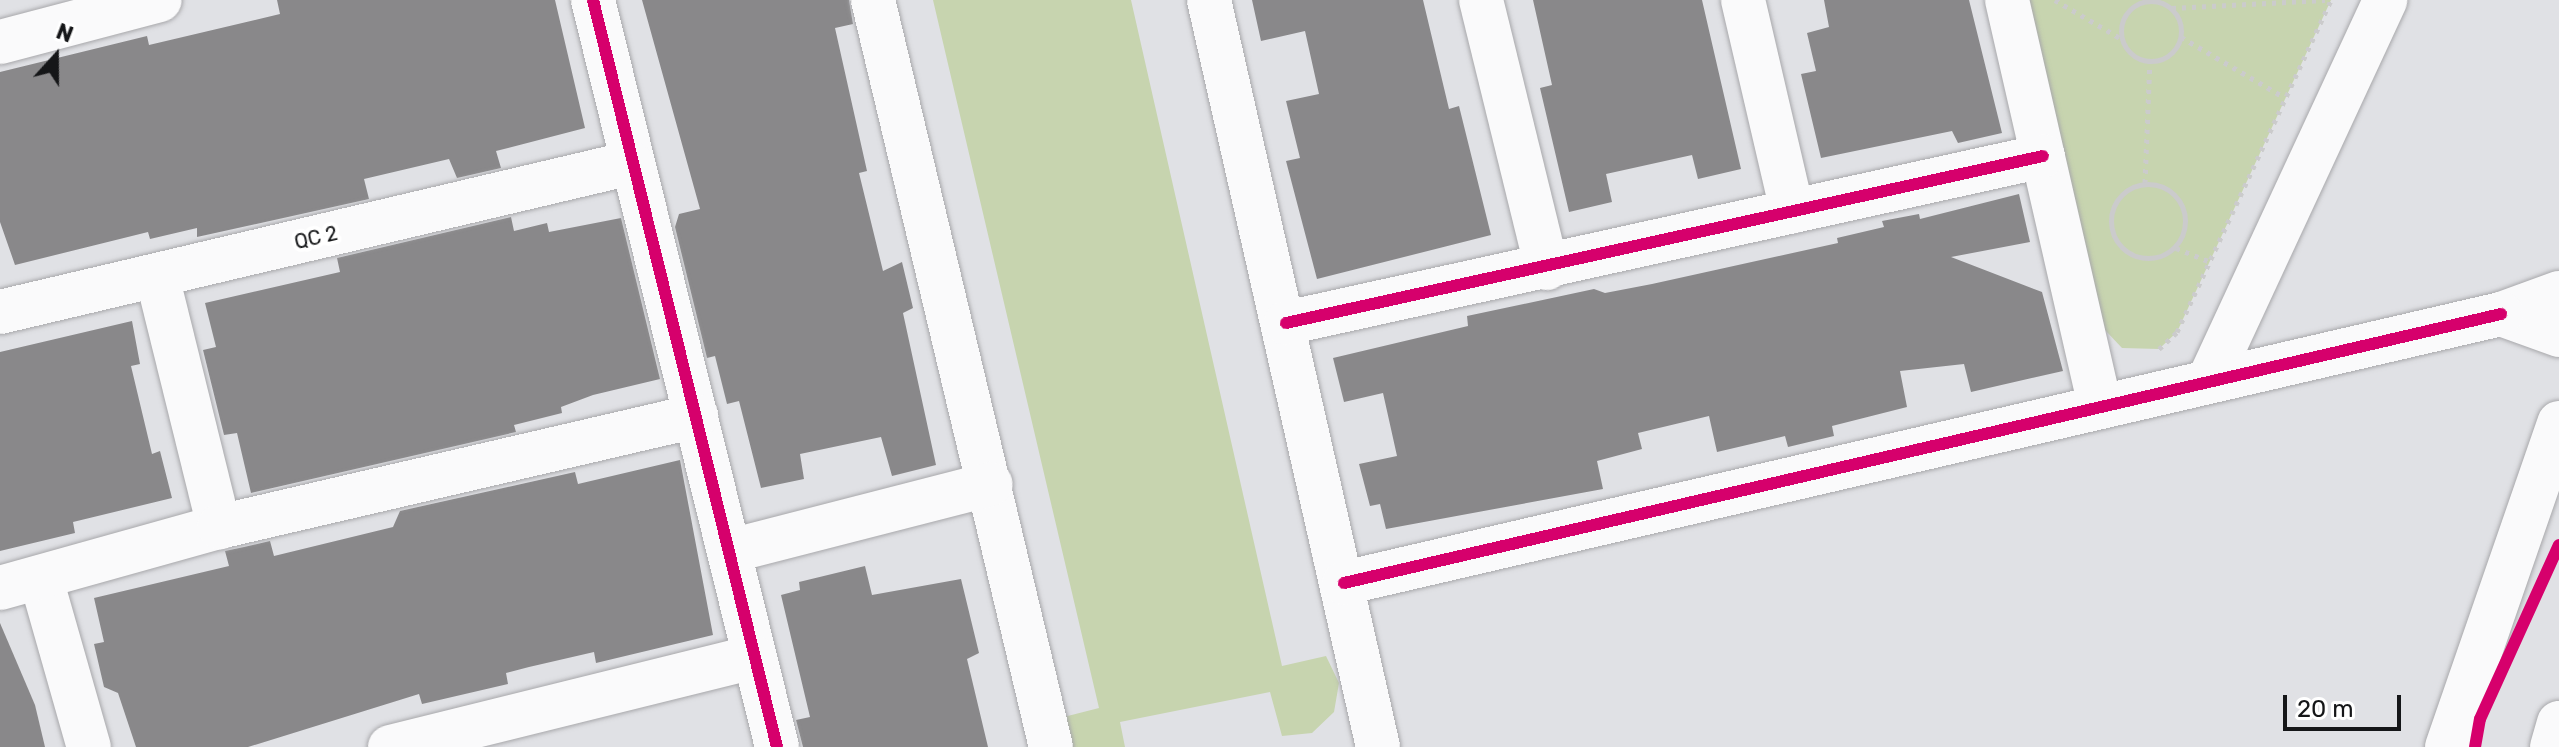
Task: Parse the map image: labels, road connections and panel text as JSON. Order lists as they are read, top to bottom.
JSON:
{
  "streets": {
    "street": ["QC 2"]
  },
  "scale_bar": "20 m",
  "north": "top"
}
